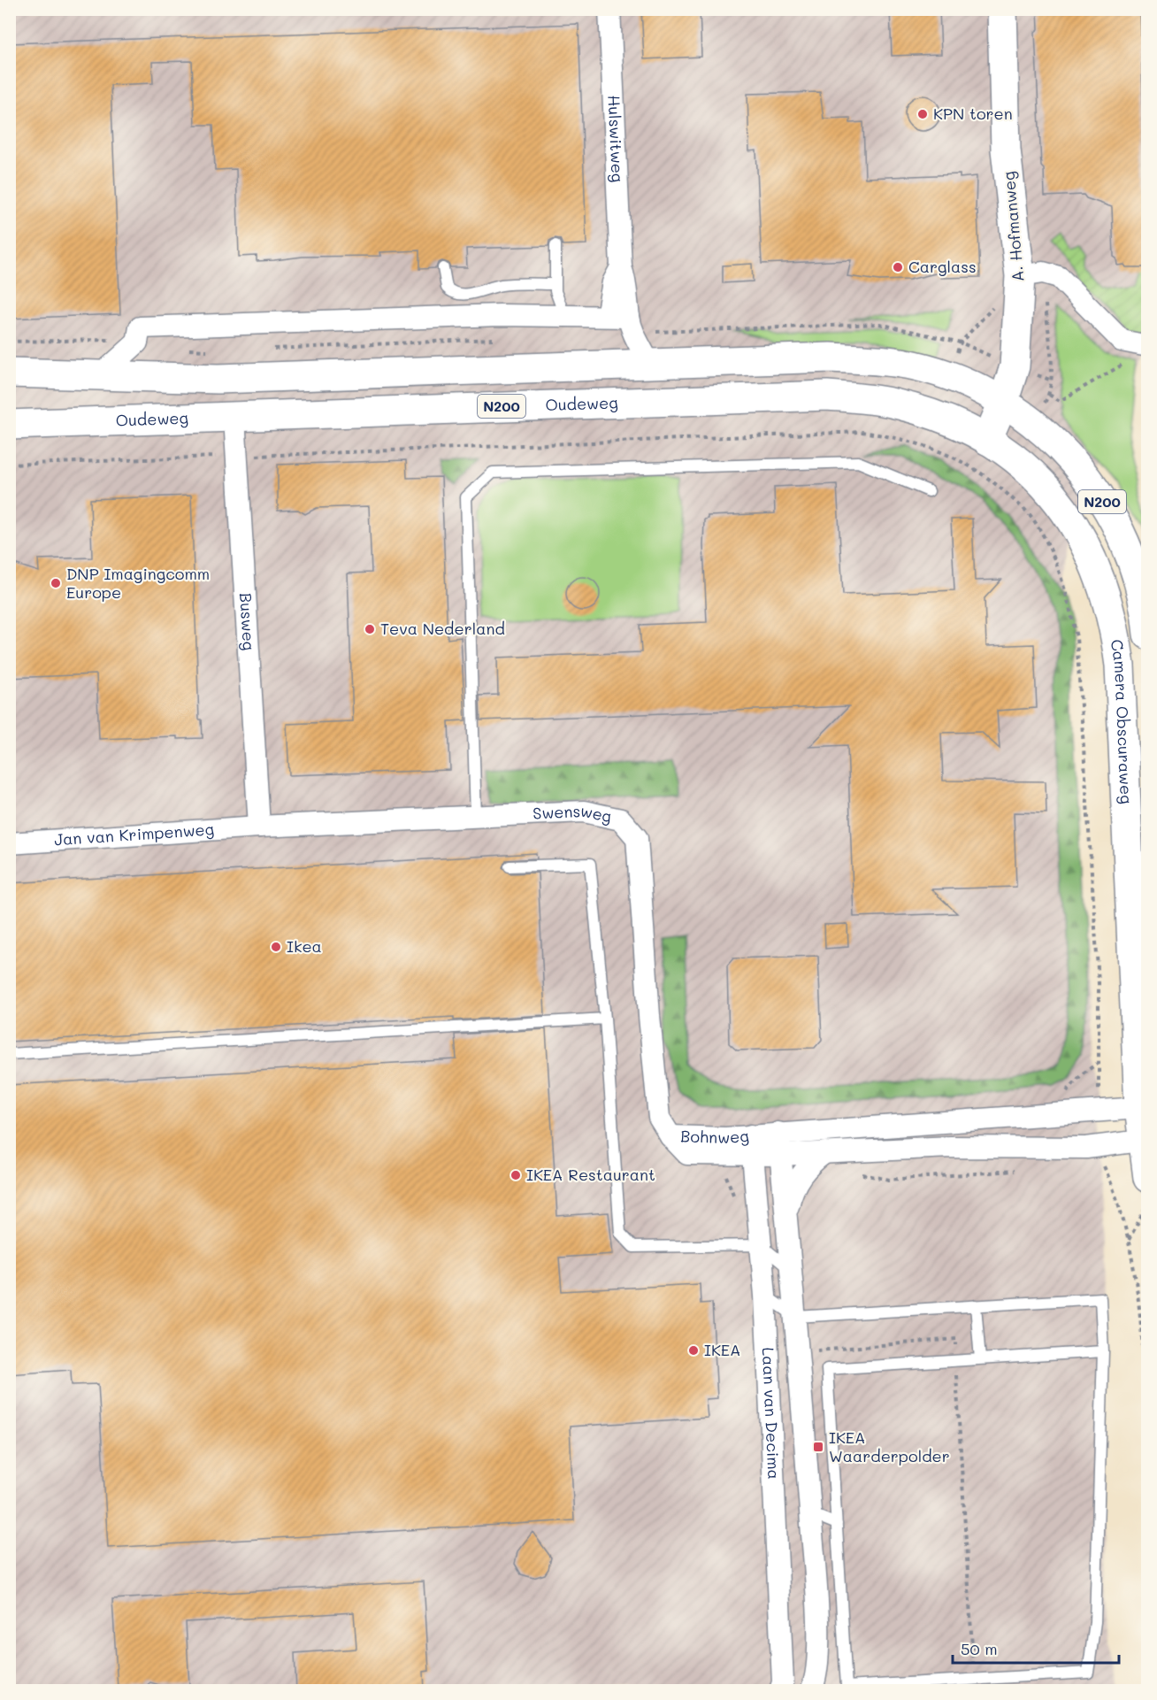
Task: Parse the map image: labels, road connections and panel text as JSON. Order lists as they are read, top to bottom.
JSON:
{
  "streets": {
    "main road": [
      "A. Hofmanweg",
      "Oudeweg",
      "N200",
      "Camera Obscuraweg"
    ],
    "street": [
      "Hulswitweg",
      "Busweg",
      "Swensweg",
      "Jan van Krimpenweg",
      "Bohnweg",
      "Laan van Decima"
    ]
  },
  "crossings": [
    ["Hulswitweg", "N200"],
    ["A. Hofmanweg", "Oudeweg"],
    ["A. Hofmanweg", "N200"],
    ["A. Hofmanweg", "Camera Obscuraweg"],
    ["Oudeweg", "Busweg"],
    ["Oudeweg", "Camera Obscuraweg"],
    ["N200", "Camera Obscuraweg"],
    ["Busweg", "Swensweg"],
    ["Busweg", "Jan van Krimpenweg"],
    ["Camera Obscuraweg", "Bohnweg"],
    ["Swensweg", "Jan van Krimpenweg"],
    ["Swensweg", "Bohnweg"],
    ["Bohnweg", "Laan van Decima"]
  ],
  "places": {
    "other": [
      "KPN toren",
      "Carglass",
      "DNP Imagingcomm Europe",
      "Teva Nederland",
      "Ikea",
      "IKEA Restaurant",
      "IKEA"
    ],
    "transit": ["IKEA Waarderpolder"]
  },
  "scale_bar": "50 m"
}
